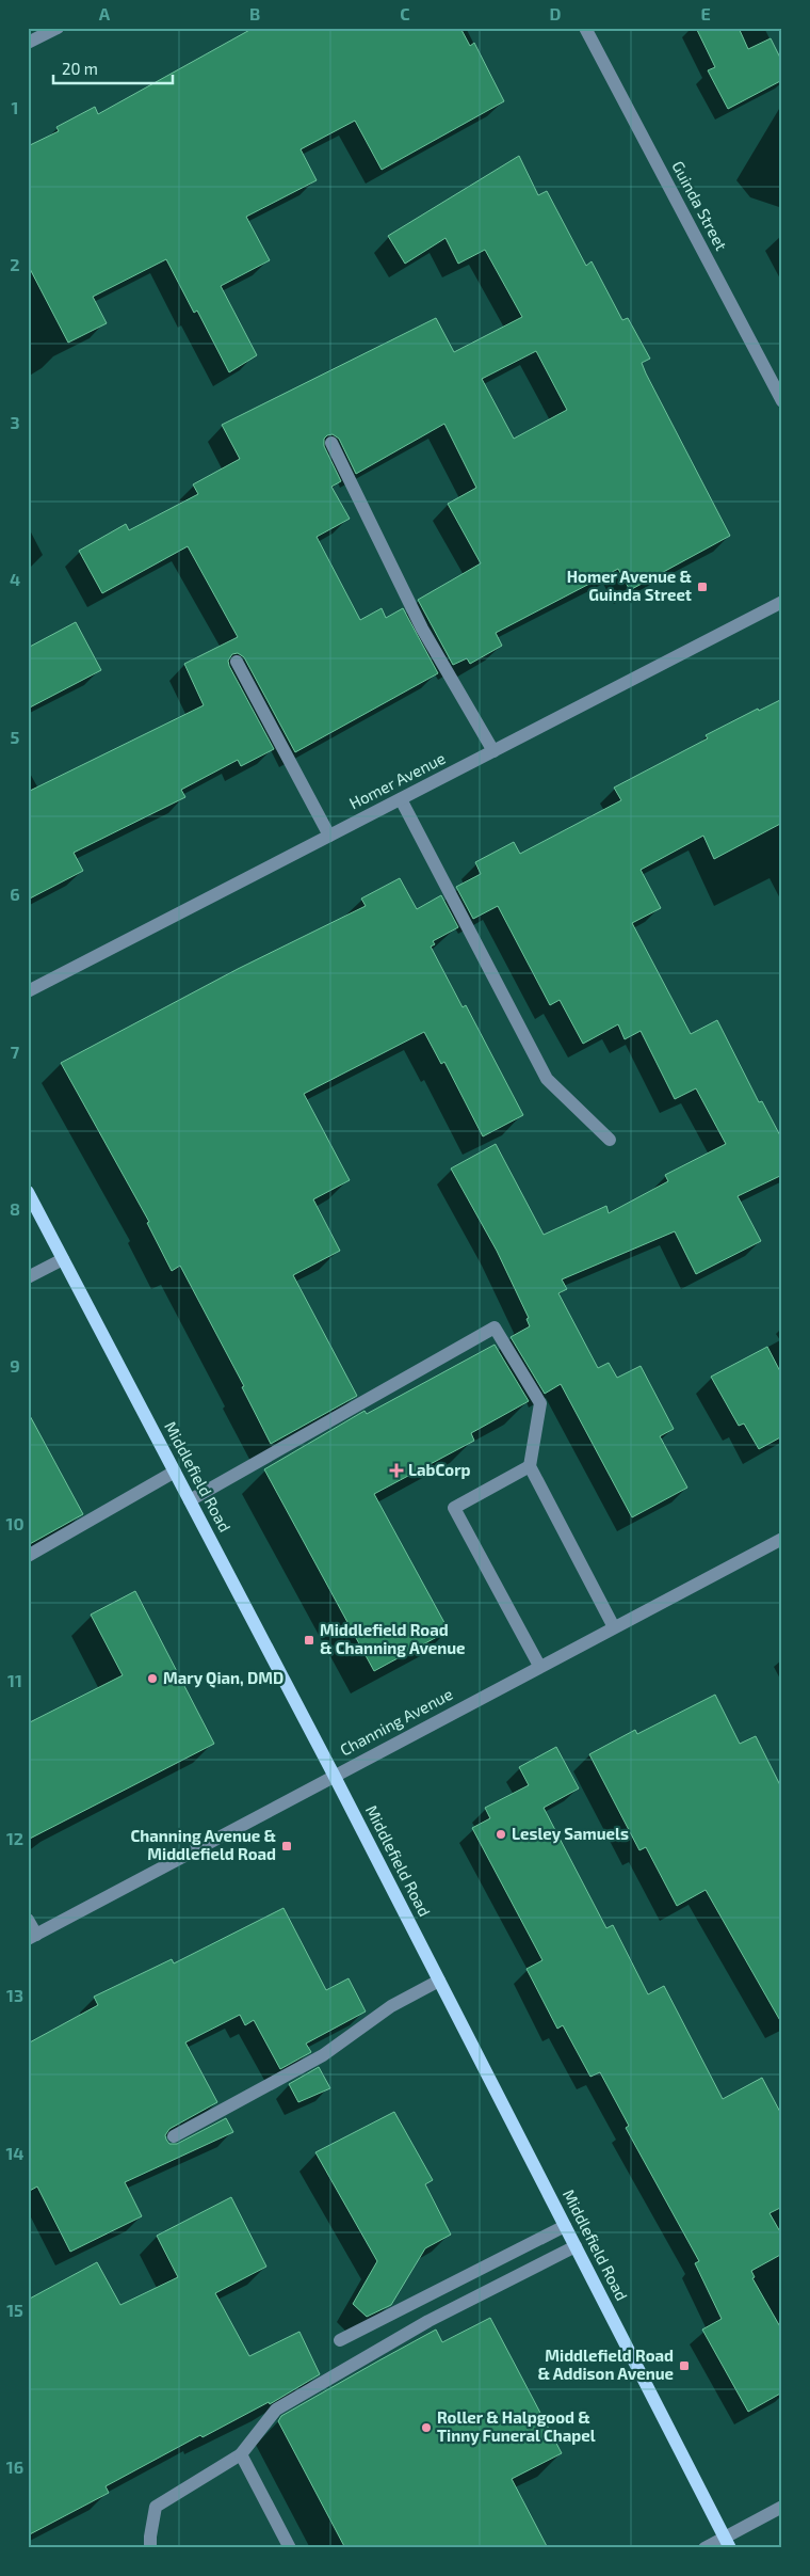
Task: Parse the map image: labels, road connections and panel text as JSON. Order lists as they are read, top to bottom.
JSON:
{
  "streets": {
    "main road": ["Middlefield Road"],
    "street": ["Guinda Street", "Homer Avenue", "Channing Avenue"]
  },
  "crossings": [
    ["Middlefield Road", "Channing Avenue"]
  ],
  "places": {
    "transit": [
      "Homer Avenue & Guinda Street",
      "Middlefield Road & Channing Avenue",
      "Channing Avenue & Middlefield Road",
      "Middlefield Road & Addison Avenue"
    ],
    "health": ["LabCorp"],
    "other": ["Mary Qian, DMD", "Lesley Samuels", "Roller & Halpgood & Tinny Funeral Chapel"]
  },
  "scale_bar": "20 m",
  "grid": {
    "columns": [
      "A",
      "B",
      "C",
      "D",
      "E"
    ],
    "rows": [
      "1",
      "2",
      "3",
      "4",
      "5",
      "6",
      "7",
      "8",
      "9",
      "10",
      "11",
      "12",
      "13",
      "14",
      "15",
      "16"
    ]
  }
}
